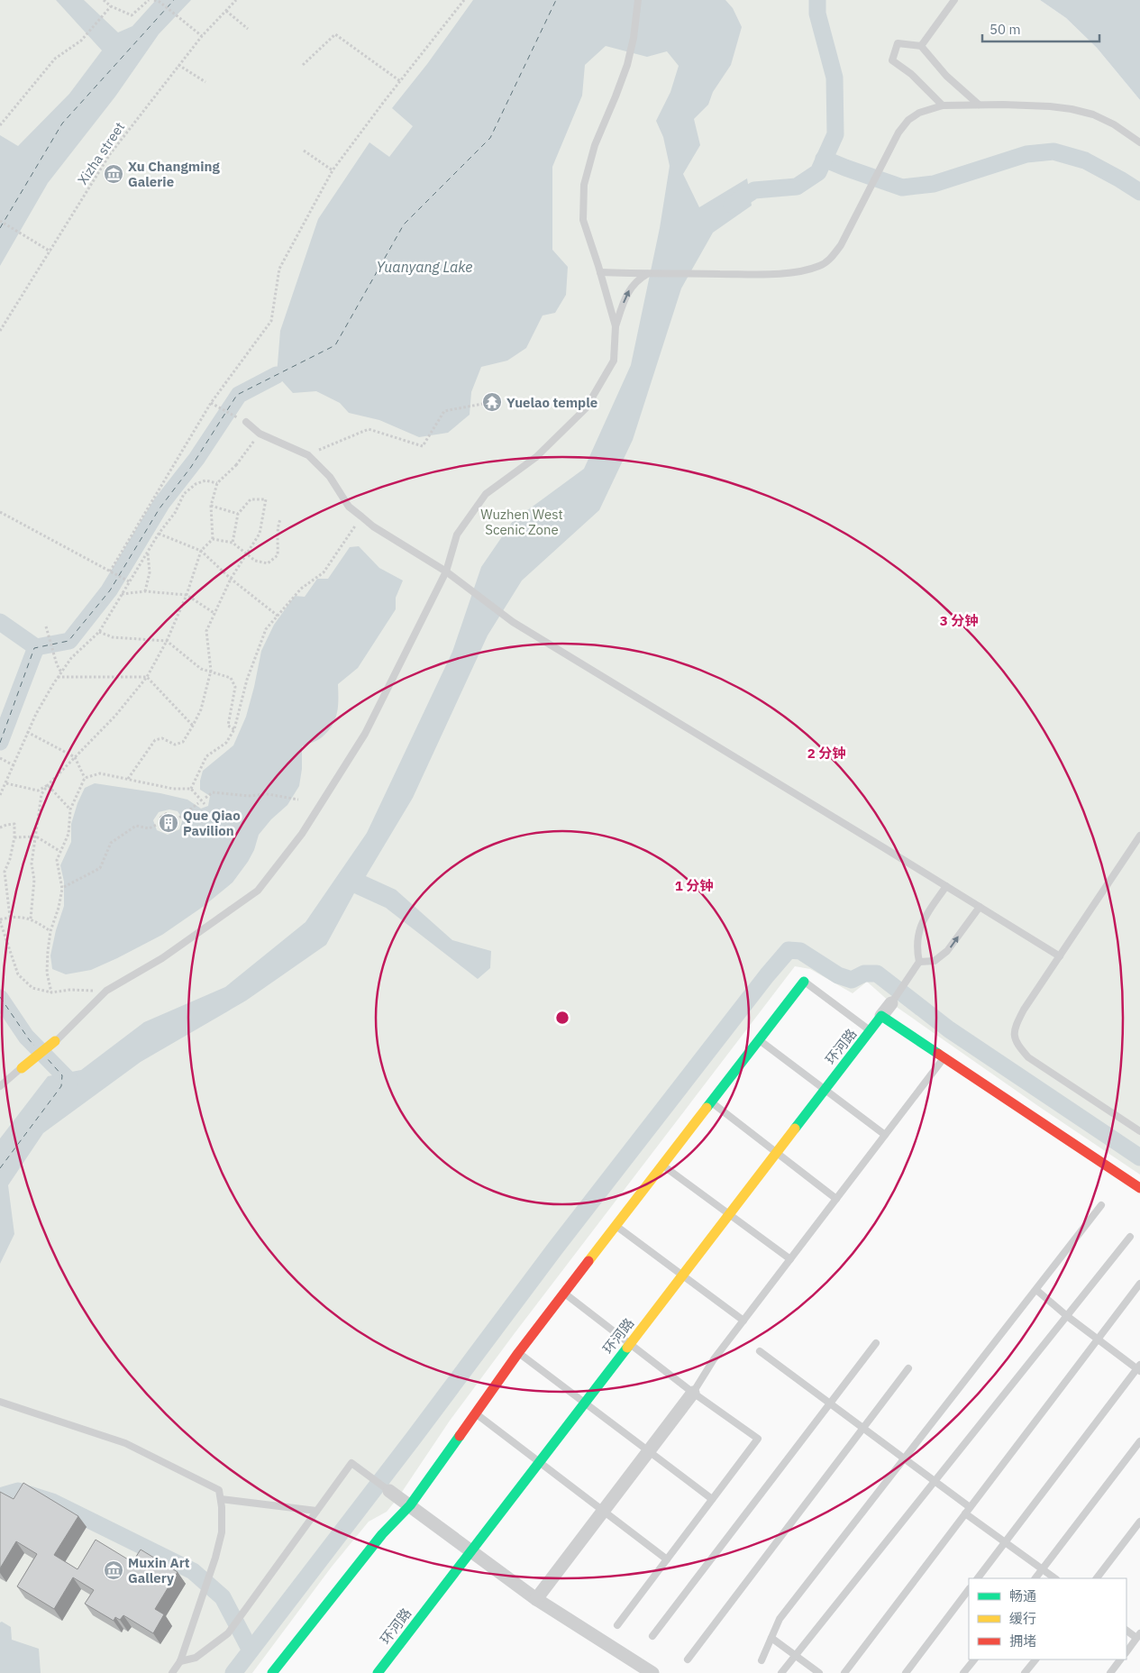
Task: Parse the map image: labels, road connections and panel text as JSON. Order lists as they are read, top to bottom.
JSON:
{
  "streets": {
    "street": ["环河路"],
    "path": ["Xizha street"]
  },
  "water": ["Yuanyang Lake"],
  "parks": ["Wuzhen West Scenic Zone"],
  "places": {
    "museum": ["Xu Changming Galerie", "Muxin Art Gallery"],
    "temple": ["Yuelao temple"],
    "building": ["Que Qiao Pavilion"]
  },
  "legend": ["畅通", "缓行", "拥堵"],
  "scale_bar": "50 m",
  "rings": ["3 分钟", "2 分钟", "1 分钟"]
}
